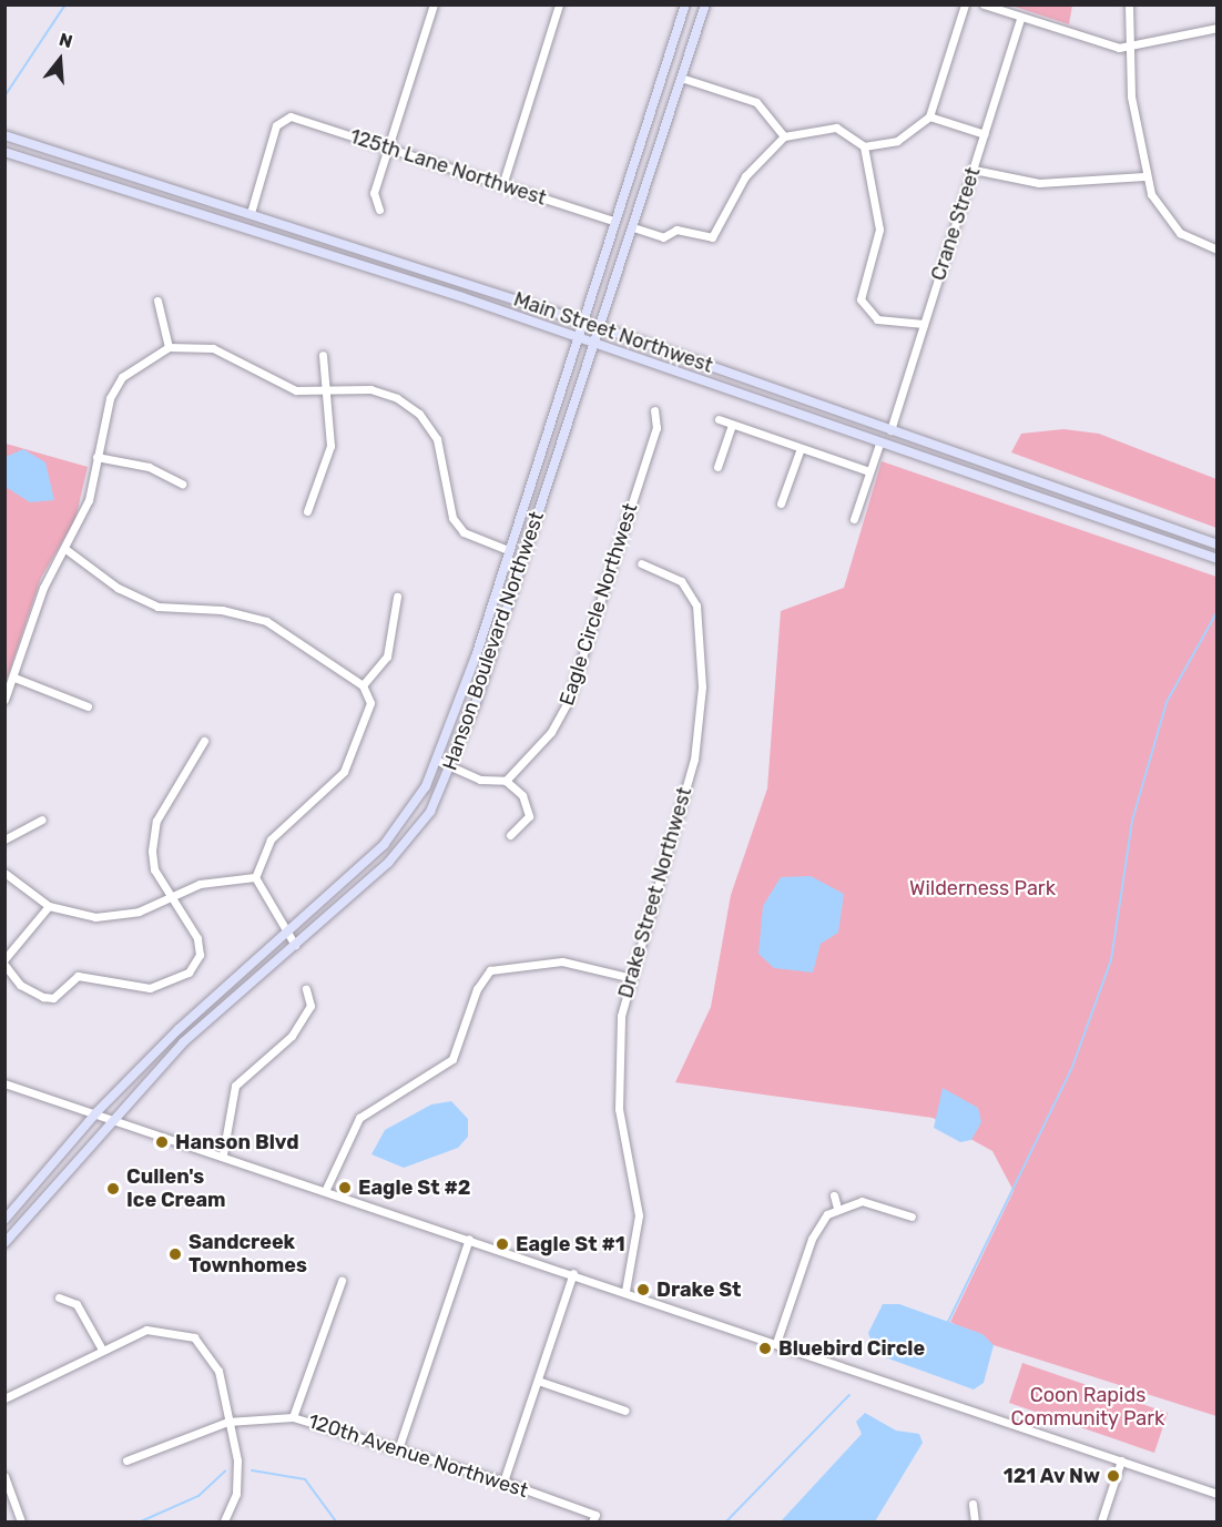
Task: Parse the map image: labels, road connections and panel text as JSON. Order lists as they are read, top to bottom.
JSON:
{
  "streets": {
    "main road": ["Main Street Northwest", "Hanson Boulevard Northwest"],
    "street": [
      "125th Lane Northwest",
      "Crane Street",
      "Eagle Circle Northwest",
      "Drake Street Northwest",
      "120th Avenue Northwest"
    ]
  },
  "crossings": [
    ["125th Lane Northwest", "Main Street Northwest"],
    ["125th Lane Northwest", "Hanson Boulevard Northwest"],
    ["Crane Street", "Main Street Northwest"],
    ["Main Street Northwest", "Hanson Boulevard Northwest"]
  ],
  "parks": ["Wilderness Park", "Coon Rapids Community Park"],
  "places": [
    "Hanson Blvd",
    "Eagle St #2",
    "Cullen's Ice Cream",
    "Eagle St #1",
    "Sandcreek Townhomes",
    "Drake St",
    "Bluebird Circle",
    "121 Av Nw"
  ],
  "north": "top"
}
